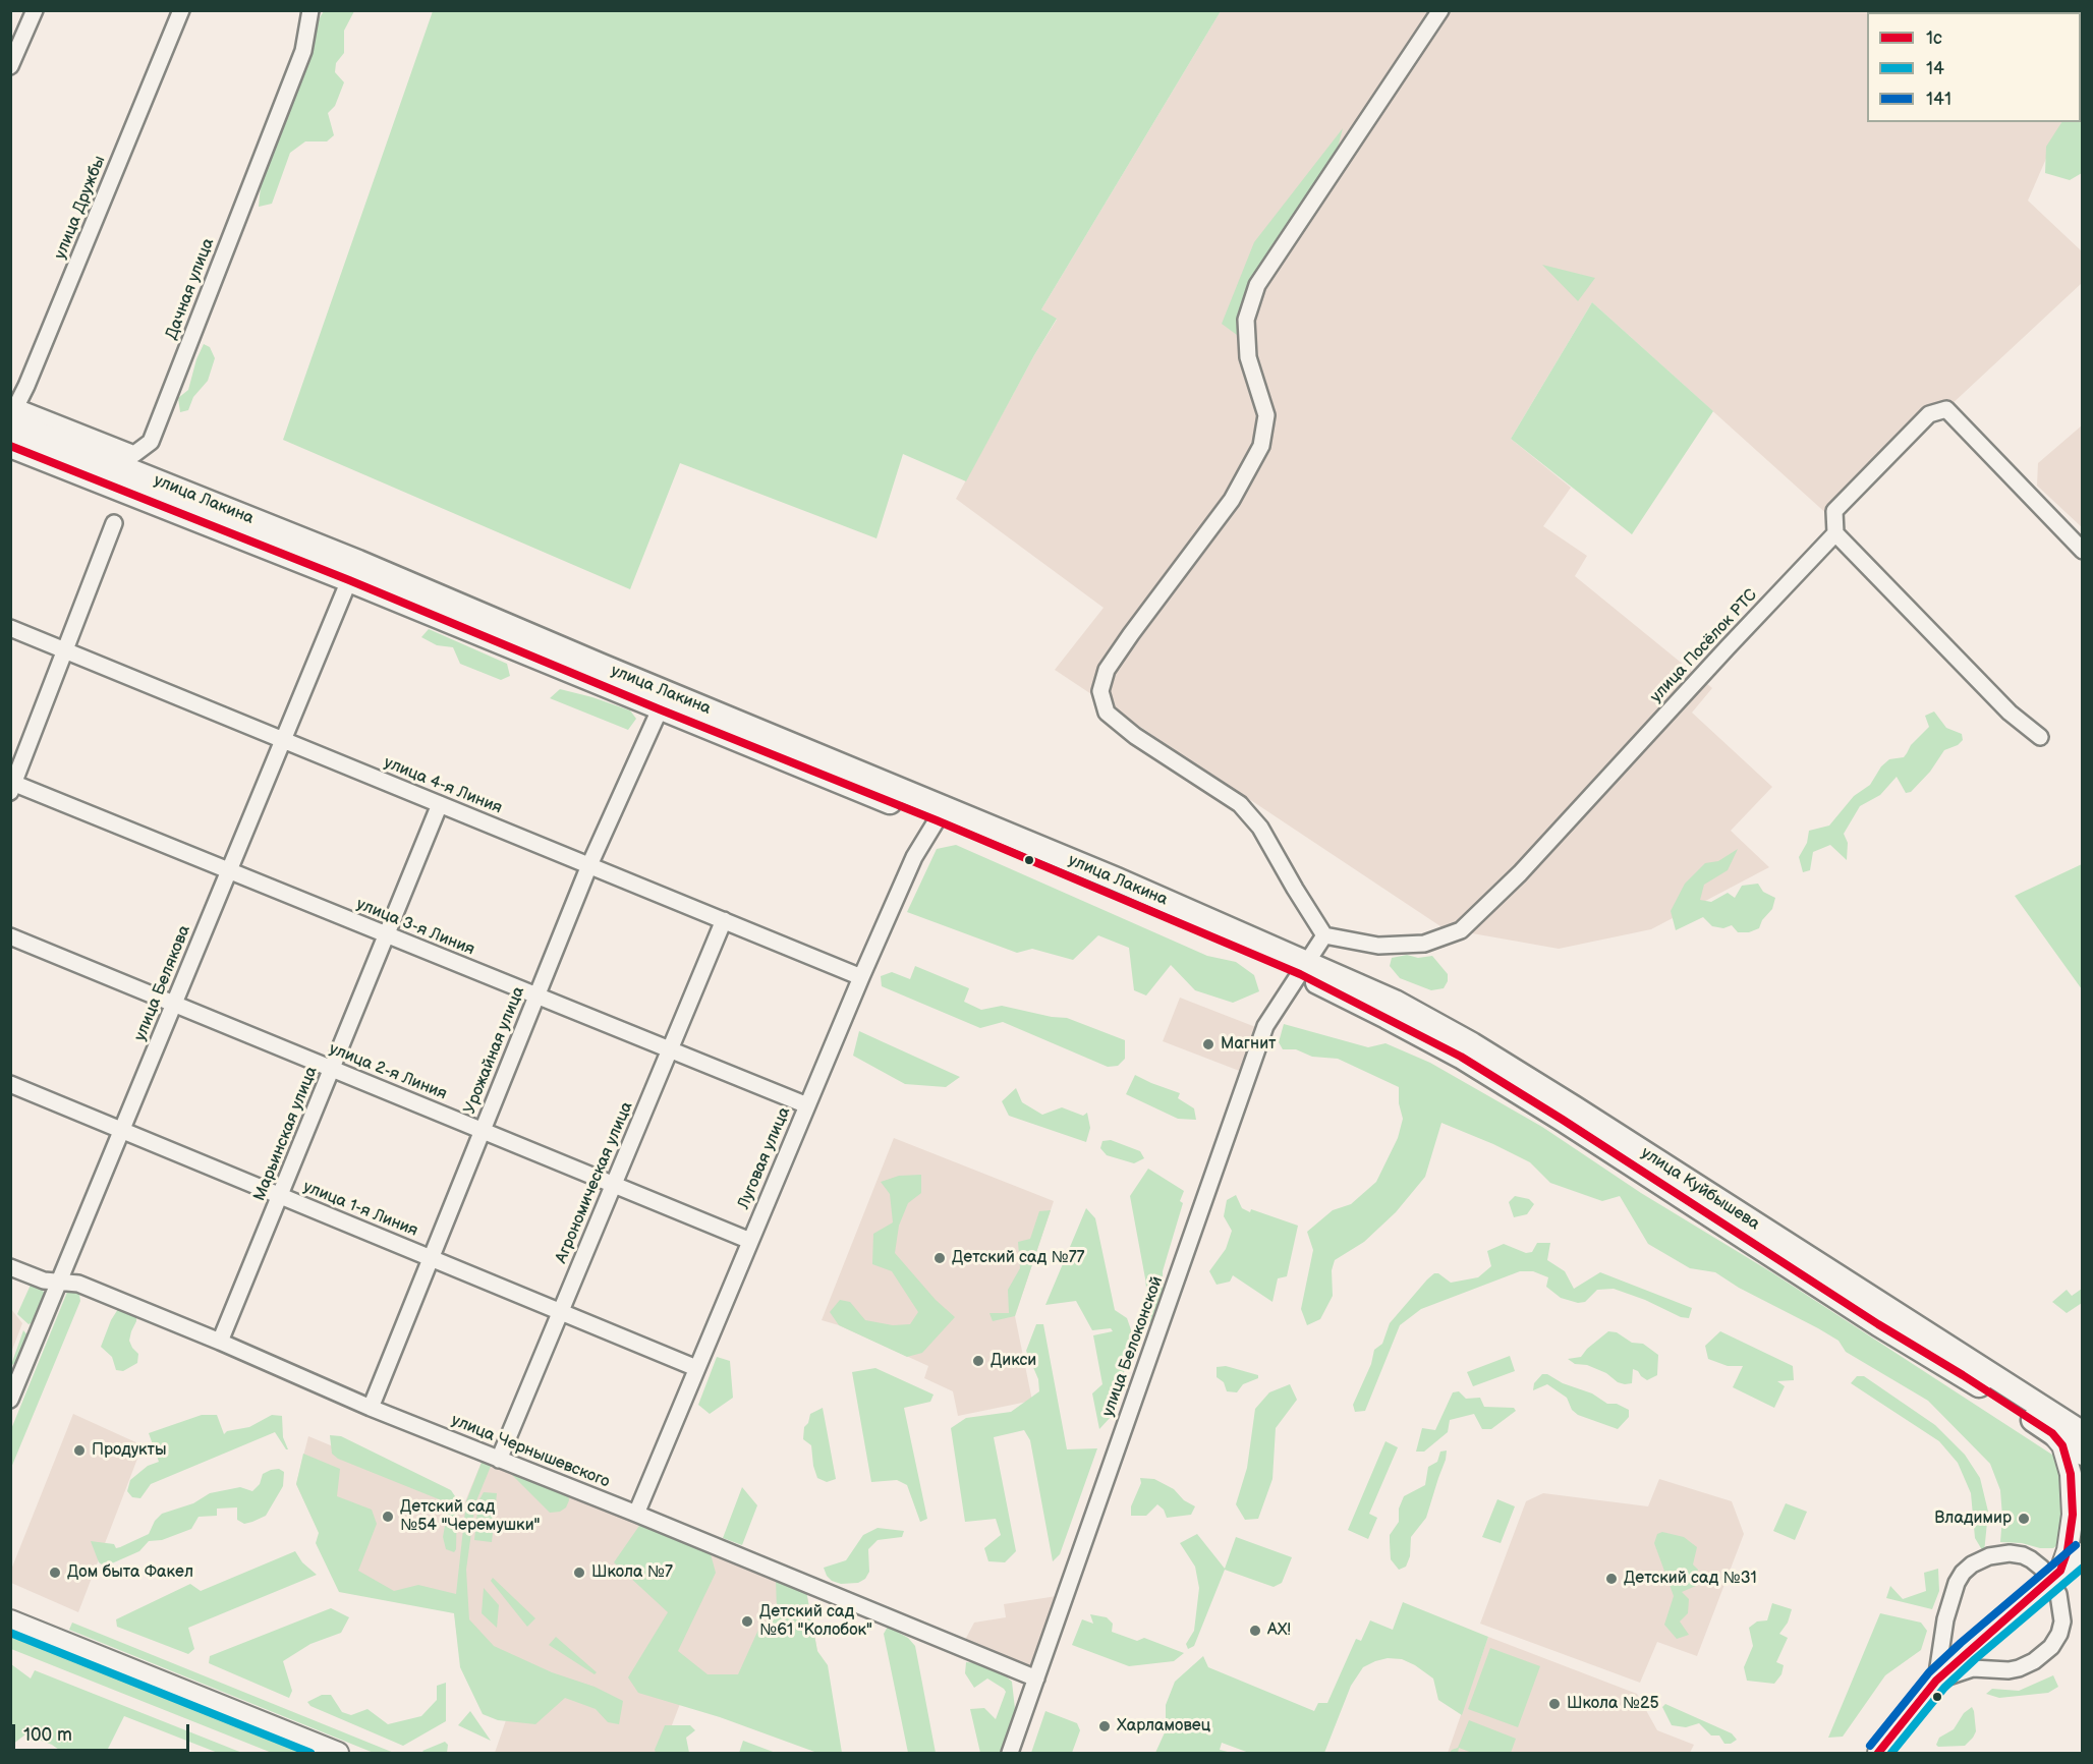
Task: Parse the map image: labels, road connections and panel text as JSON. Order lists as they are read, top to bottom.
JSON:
{
  "streets": {
    "highway": ["улица Лакина", "улица Куйбышева"],
    "street": [
      "улица Дружбы",
      "Дачная улица",
      "улица Посёлок РТС",
      "улица 4-я Линия",
      "улица 3-я Линия",
      "улица Белякова",
      "Урожайная улица",
      "улица 2-я Линия",
      "Марьинская улица",
      "Луговая улица",
      "Агрономическая улица",
      "улица 1-я Линия",
      "улица Белоконской",
      "улица Чернышевского"
    ]
  },
  "crossings": [
    ["улица Дружбы", "Дачная улица"],
    ["улица Дружбы", "улица Лакина"],
    ["Дачная улица", "улица Лакина"],
    ["улица Лакина", "улица Белякова"],
    ["улица Лакина", "Урожайная улица"],
    ["улица Лакина", "Луговая улица"],
    ["улица Лакина", "улица Куйбышева"],
    ["улица Лакина", "улица Белоконской"],
    ["улица 4-я Линия", "улица Белякова"],
    ["улица 4-я Линия", "Урожайная улица"],
    ["улица 4-я Линия", "Марьинская улица"],
    ["улица 4-я Линия", "Луговая улица"],
    ["улица 4-я Линия", "Агрономическая улица"],
    ["улица 3-я Линия", "улица Белякова"],
    ["улица 3-я Линия", "Урожайная улица"],
    ["улица 3-я Линия", "Марьинская улица"],
    ["улица 3-я Линия", "Луговая улица"],
    ["улица 3-я Линия", "Агрономическая улица"],
    ["улица Белякова", "улица 2-я Линия"],
    ["улица Белякова", "улица 1-я Линия"],
    ["улица Белякова", "улица Чернышевского"],
    ["Урожайная улица", "улица 2-я Линия"],
    ["Урожайная улица", "улица 1-я Линия"],
    ["Урожайная улица", "улица Чернышевского"],
    ["улица 2-я Линия", "Марьинская улица"],
    ["улица 2-я Линия", "Луговая улица"],
    ["улица 2-я Линия", "Агрономическая улица"],
    ["Марьинская улица", "улица 1-я Линия"],
    ["Марьинская улица", "улица Чернышевского"],
    ["Луговая улица", "улица 1-я Линия"],
    ["Луговая улица", "улица Чернышевского"],
    ["Агрономическая улица", "улица 1-я Линия"],
    ["Агрономическая улица", "улица Чернышевского"],
    ["улица Куйбышева", "улица Белоконской"],
    ["улица Белоконской", "улица Чернышевского"]
  ],
  "places": [
    "Магнит",
    "Детский сад №77",
    "Дикси",
    "Продукты",
    "Детский сад №54 \"Черемушки\"",
    "Владимир",
    "Дом быта Факел",
    "Школа №7",
    "Детский сад №31",
    "Детский сад №61 \"Колобок\"",
    "АХ!",
    "Школа №25",
    "Харламовец"
  ],
  "lines": ["transit line 1с", "transit line 141", "transit line 14"],
  "legend": ["1с", "14", "141"],
  "scale_bar": "100 m"
}
